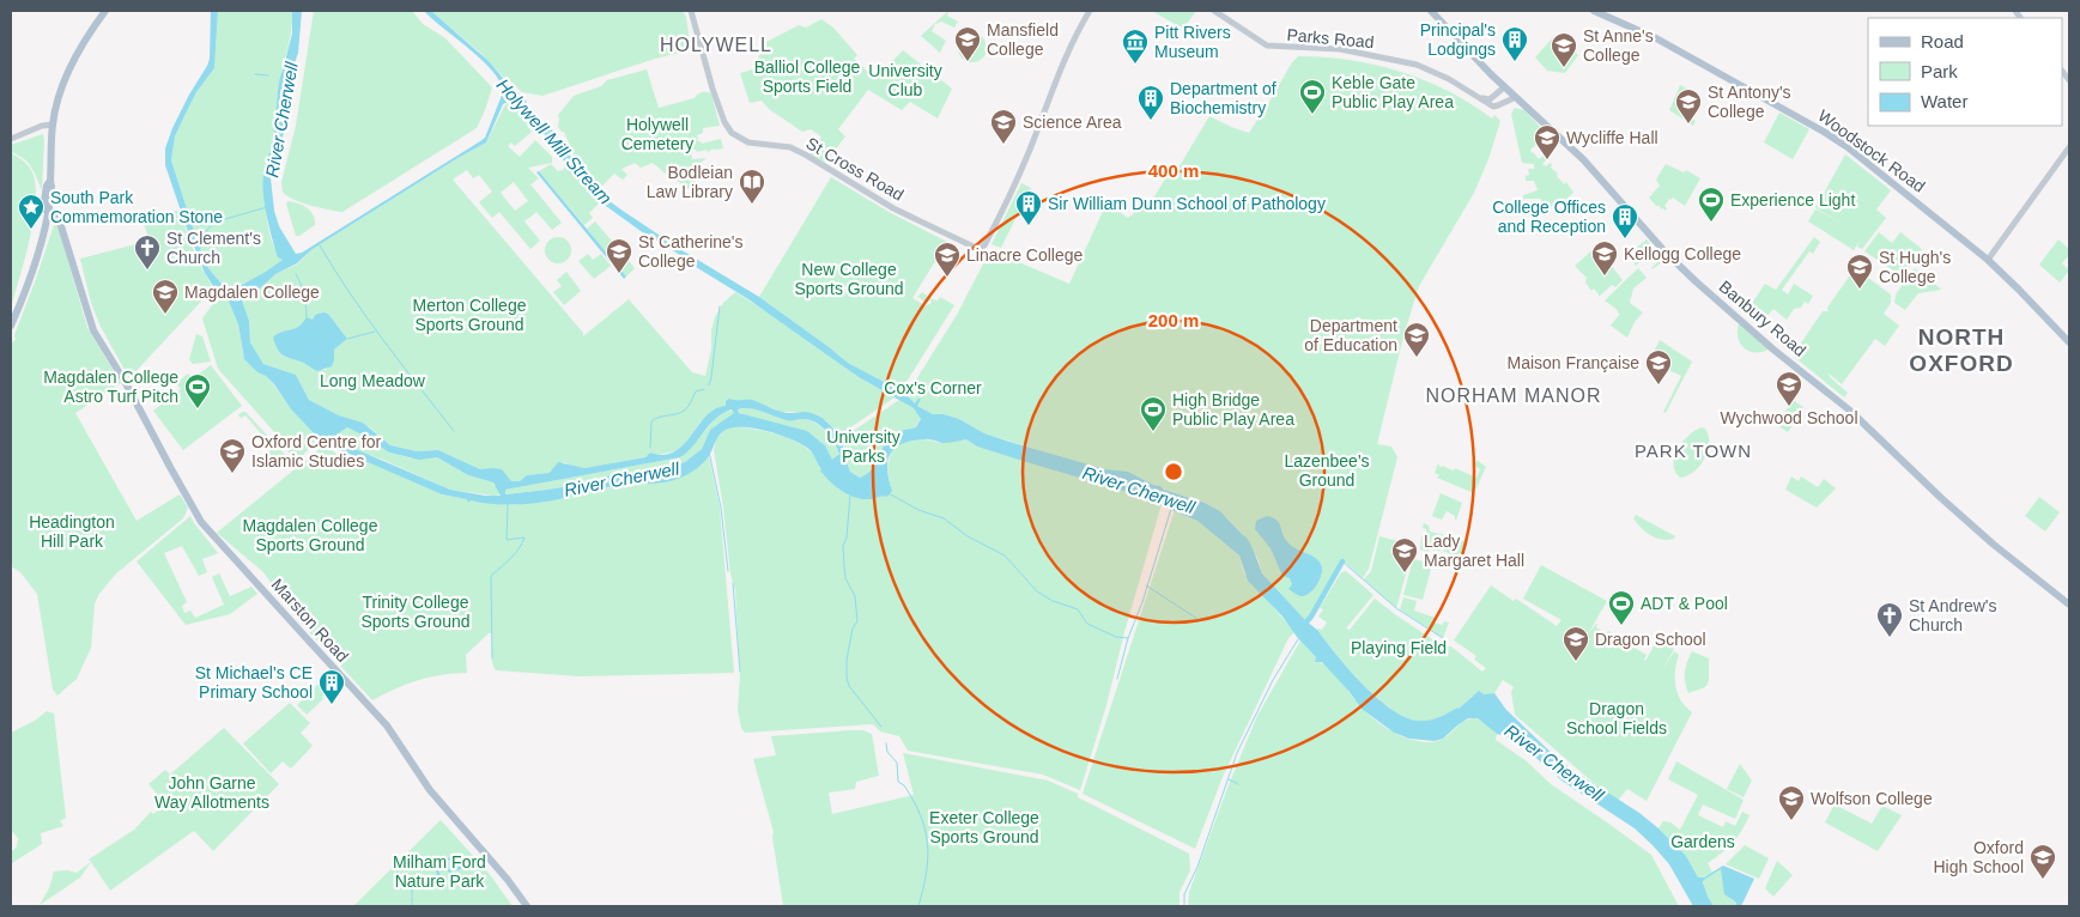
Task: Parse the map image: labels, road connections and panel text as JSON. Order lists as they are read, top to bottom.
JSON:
{
  "streets": {
    "main road": ["Woodstock Road", "Banbury Road", "Marston Road"],
    "street": ["Parks Road", "St Cross Road"]
  },
  "crossings": [
    ["Parks Road", "Banbury Road"]
  ],
  "districts": [
    "HOLYWELL",
    "NORTH OXFORD",
    "NORHAM MANOR",
    "PARK TOWN"
  ],
  "water": ["River Cherwell", "Holywell Mill Stream"],
  "parks": [
    "Balliol College Sports Field",
    "University Club",
    "Holywell Cemetery",
    "New College Sports Ground",
    "Merton College Sports Ground",
    "Long Meadow",
    "Cox's Corner",
    "University Parks",
    "Lazenbee's Ground",
    "Headington Hill Park",
    "Magdalen College Sports Ground",
    "Trinity College Sports Ground",
    "Playing Field",
    "Dragon School Fields",
    "John Garne Way Allotments",
    "Exeter College Sports Ground",
    "Gardens",
    "Milham Ford Nature Park"
  ],
  "places": {
    "school or university": [
      "Mansfield College",
      "St Anne's College",
      "St Antony's College",
      "Science Area",
      "Wycliffe Hall",
      "St Catherine's College",
      "Kellogg College",
      "Linacre College",
      "St Hugh's College",
      "Magdalen College",
      "Department of Education",
      "Maison Française",
      "Wychwood School",
      "Oxford Centre for Islamic Studies",
      "Lady Margaret Hall",
      "Dragon School",
      "Wolfson College",
      "Oxford High School"
    ],
    "building": [
      "Principal's Lodgings",
      "Department of Biochemistry",
      "Sir William Dunn School of Pathology",
      "College Offices and Reception",
      "St Michael's CE Primary School"
    ],
    "museum": ["Pitt Rivers Museum"],
    "sports": [
      "Keble Gate Public Play Area",
      "Experience Light",
      "Magdalen College Astro Turf Pitch",
      "High Bridge Public Play Area",
      "ADT & Pool"
    ],
    "library": ["Bodleian Law Library"],
    "place": ["South Park Commemoration Stone"],
    "church": ["St Clement's Church", "St Andrew's Church"]
  },
  "legend": ["Road", "Park", "Water"],
  "rings": ["400 m", "200 m"]
}
